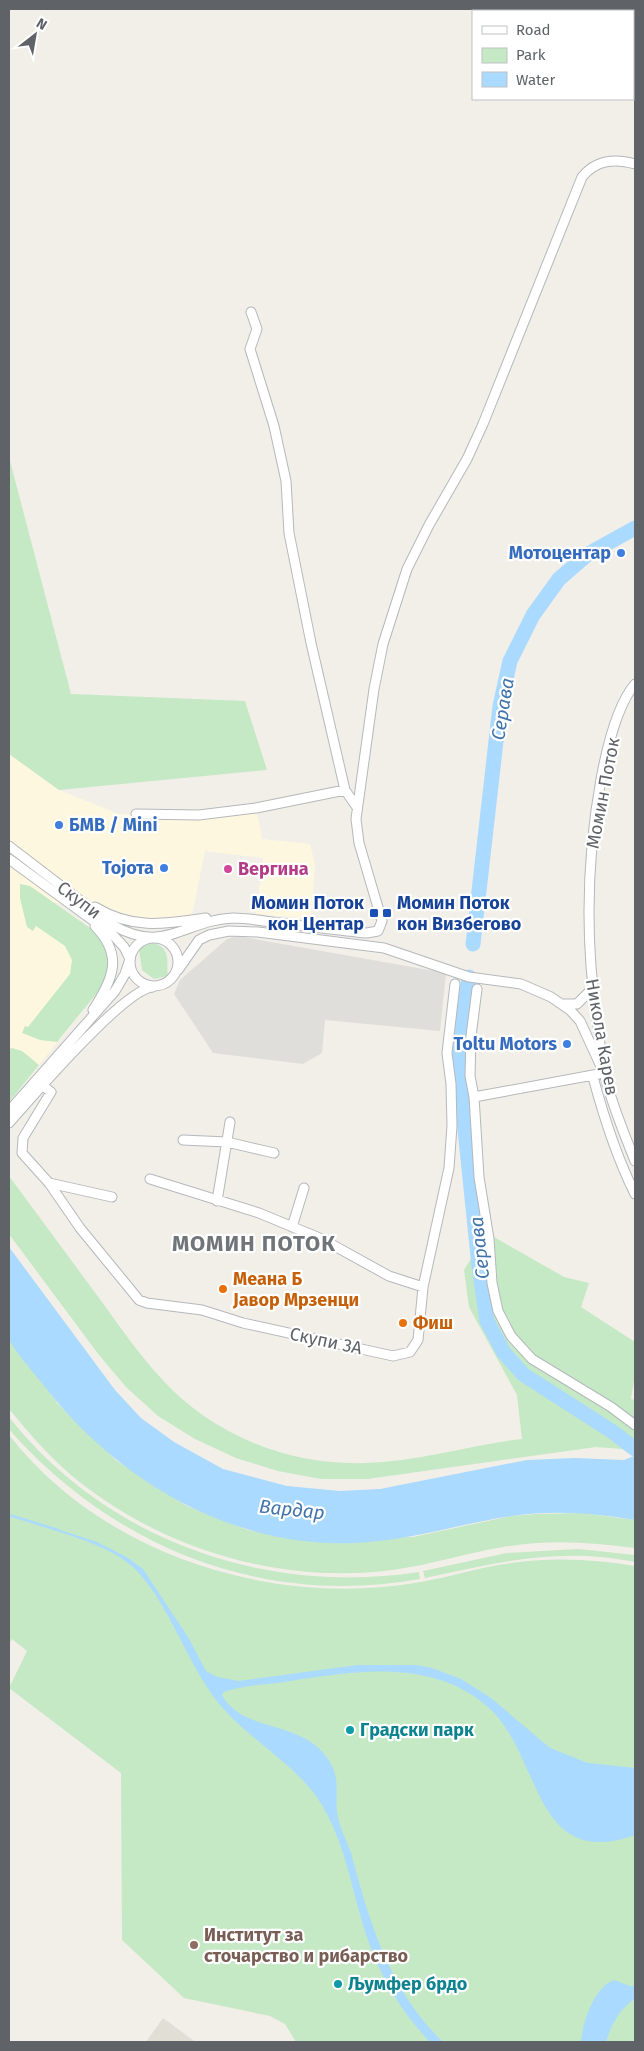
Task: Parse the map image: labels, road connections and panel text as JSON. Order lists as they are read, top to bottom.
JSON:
{
  "streets": {
    "street": [
      "Момин Поток",
      "Скупи",
      "Никола Карев",
      "Скупи 3А"
    ]
  },
  "crossings": [
    ["Момин Поток", "Никола Карев"]
  ],
  "districts": ["МОМИН ПОТОК"],
  "water": ["Серава", "Вардар"],
  "places": {
    "other": [
      "Мотоцентар",
      "БМВ / Mini",
      "Тојота",
      "Вергина",
      "Toltu Motors",
      "Меана Б Јавор Мрзенци",
      "Фиш",
      "Градски парк",
      "Институт за сточарство и рибарство",
      "Љумфер брдо"
    ],
    "transit": ["Момин Поток кон Центар", "Момин Поток кон Визбегово"]
  },
  "legend": ["Road", "Park", "Water"],
  "north": "top right"
}
